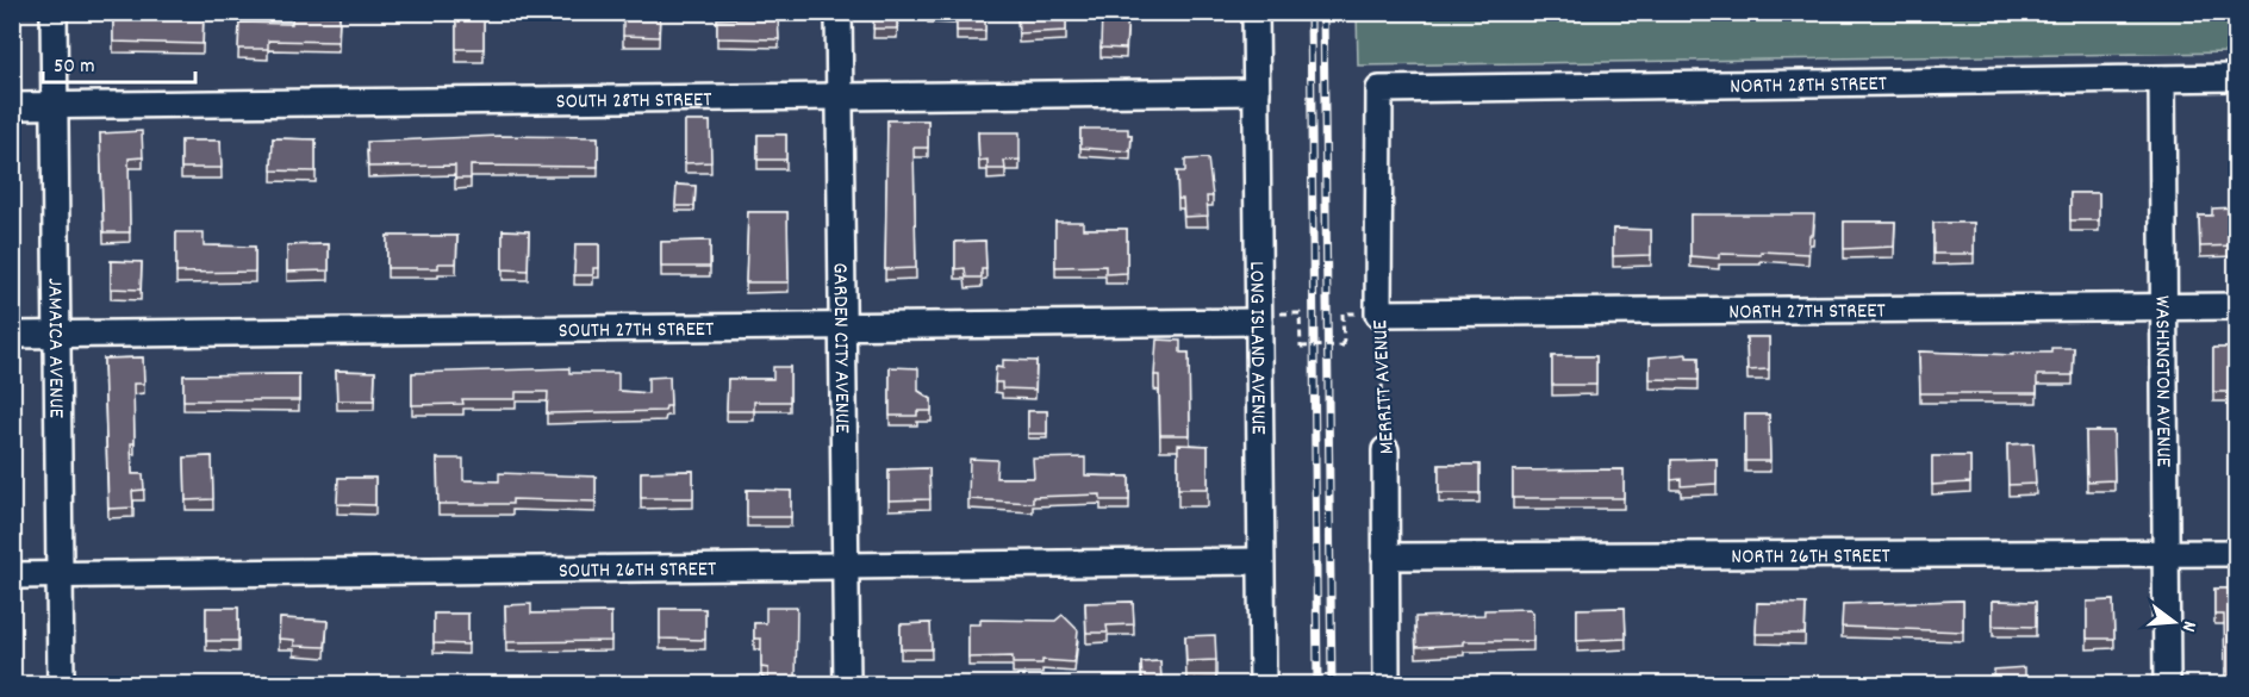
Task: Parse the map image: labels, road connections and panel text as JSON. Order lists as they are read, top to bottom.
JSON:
{
  "streets": {
    "street": [
      "NORTH 28TH STREET",
      "SOUTH 28TH STREET",
      "NORTH 27TH STREET",
      "SOUTH 27TH STREET",
      "GARDEN CITY AVENUE",
      "LONG ISLAND AVENUE",
      "JAMAICA AVENUE",
      "WASHINGTON AVENUE",
      "MERRITT AVENUE",
      "NORTH 26TH STREET",
      "SOUTH 26TH STREET"
    ]
  },
  "crossings": [
    ["NORTH 28TH STREET", "WASHINGTON AVENUE"],
    ["NORTH 28TH STREET", "MERRITT AVENUE"],
    ["SOUTH 28TH STREET", "GARDEN CITY AVENUE"],
    ["SOUTH 28TH STREET", "LONG ISLAND AVENUE"],
    ["SOUTH 28TH STREET", "JAMAICA AVENUE"],
    ["NORTH 27TH STREET", "WASHINGTON AVENUE"],
    ["NORTH 27TH STREET", "MERRITT AVENUE"],
    ["SOUTH 27TH STREET", "GARDEN CITY AVENUE"],
    ["SOUTH 27TH STREET", "LONG ISLAND AVENUE"],
    ["SOUTH 27TH STREET", "JAMAICA AVENUE"],
    ["GARDEN CITY AVENUE", "SOUTH 26TH STREET"],
    ["LONG ISLAND AVENUE", "SOUTH 26TH STREET"],
    ["JAMAICA AVENUE", "SOUTH 26TH STREET"],
    ["WASHINGTON AVENUE", "NORTH 26TH STREET"],
    ["MERRITT AVENUE", "NORTH 26TH STREET"]
  ],
  "scale_bar": "50 m",
  "north": "right"
}
